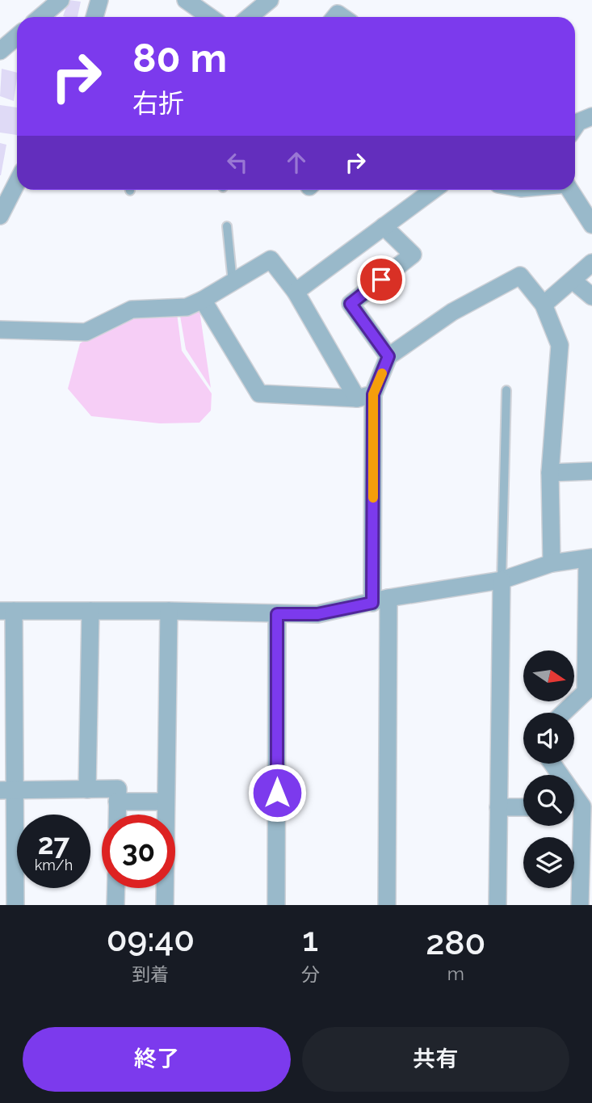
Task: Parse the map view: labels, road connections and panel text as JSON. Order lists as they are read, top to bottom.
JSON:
{
  "north": "right",
  "page": {
    "turn": ["80 m", "右折"],
    "speed": "27 km/h",
    "limit": "30",
    "eta": [
      "09:40",
      "到着",
      "1",
      "分",
      "280",
      "m"
    ],
    "buttons": ["終了", "共有"]
  }
}
